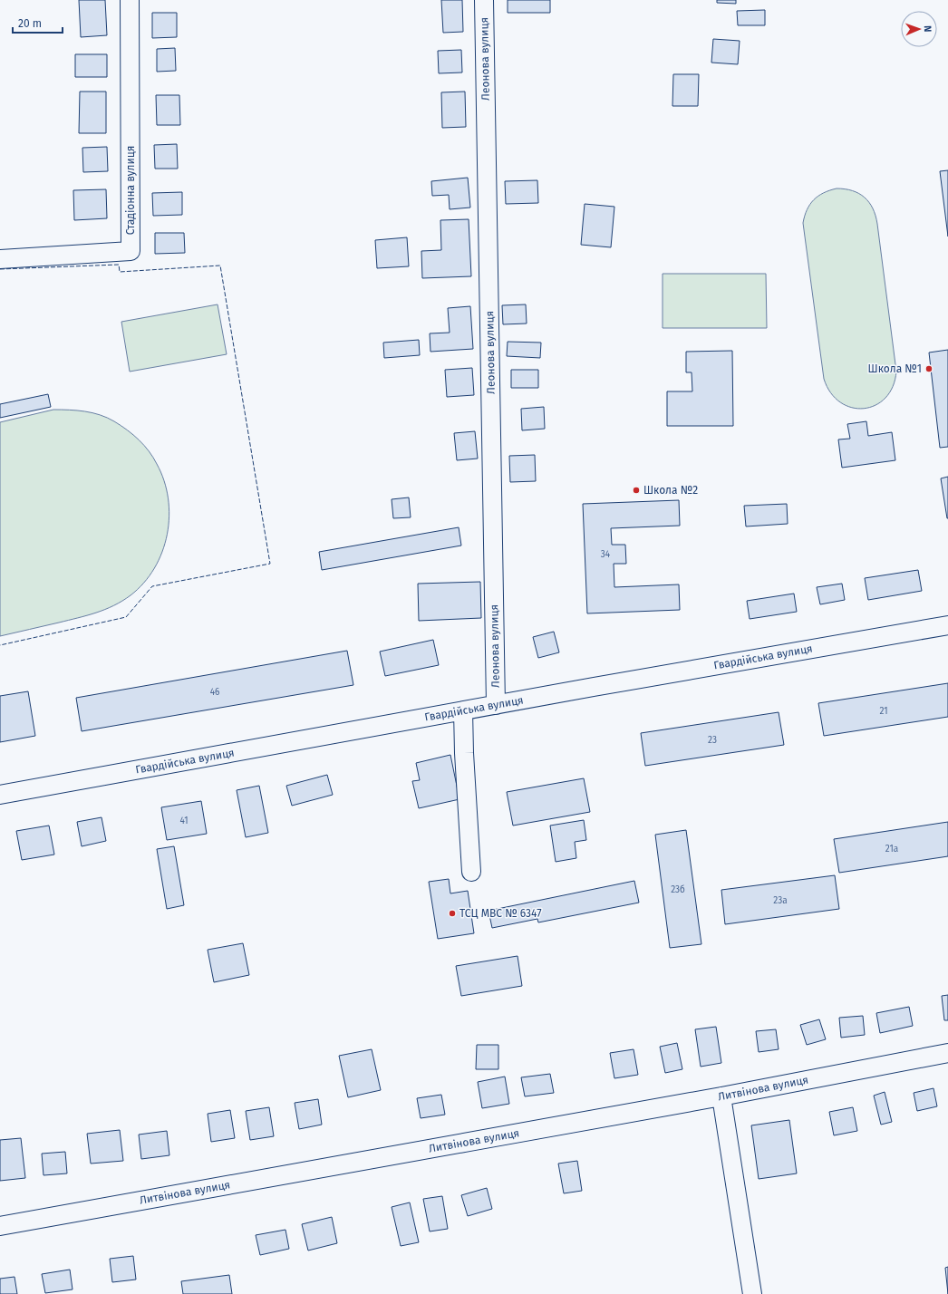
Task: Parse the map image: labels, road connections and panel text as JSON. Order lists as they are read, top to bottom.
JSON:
{
  "streets": {
    "street": [
      "Леонова вулиця",
      "Стадіонна вулиця",
      "Гвардійська вулиця",
      "Литвінова вулиця"
    ]
  },
  "crossings": [
    ["Леонова вулиця", "Гвардійська вулиця"]
  ],
  "places": ["Школа №1", "Школа №2", "ТСЦ МВС № 6347"],
  "house_numbers": [
    "34",
    "46",
    "21",
    "23",
    "41",
    "21а",
    "23б",
    "23а"
  ],
  "scale_bar": "20 m",
  "north": "right"
}
